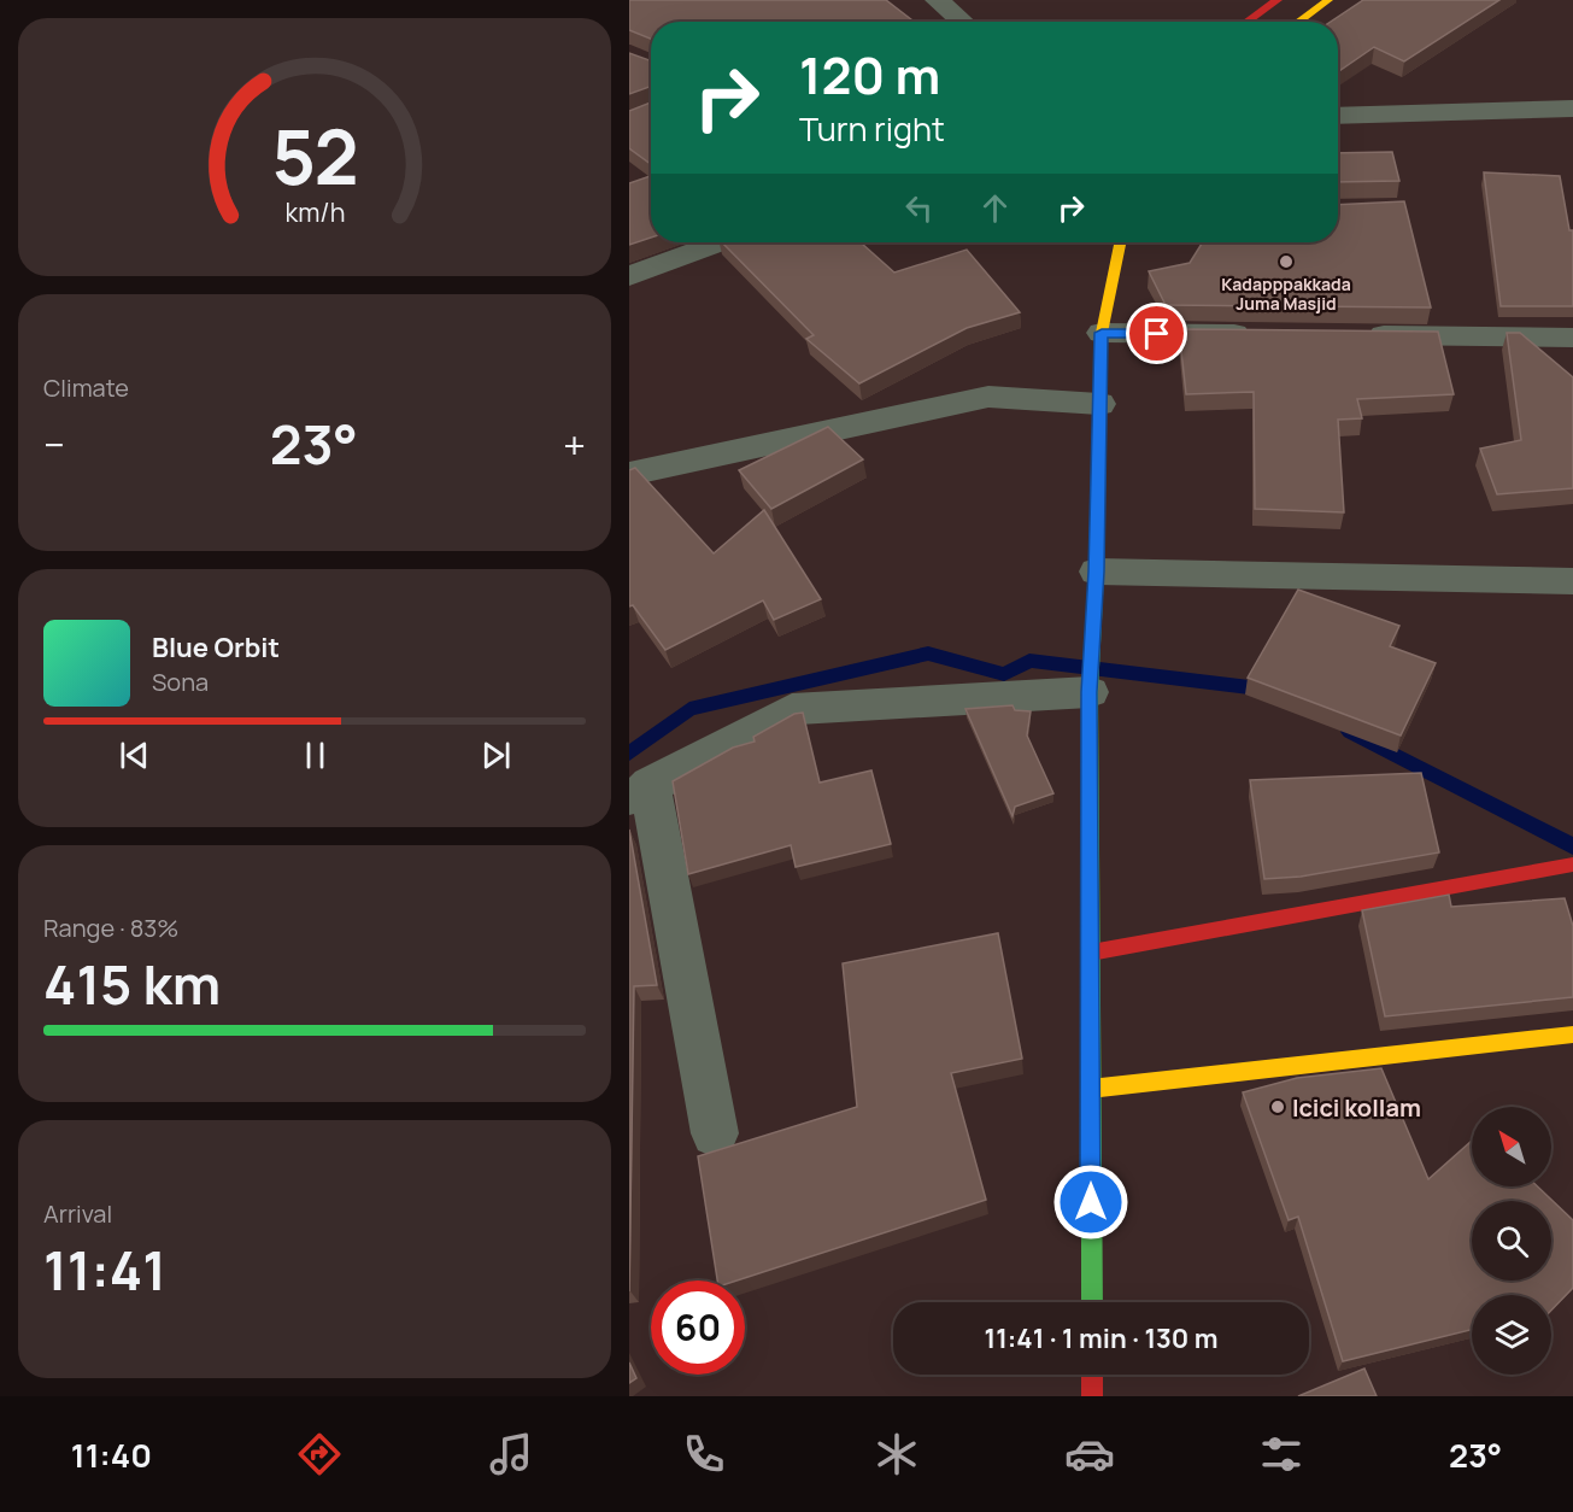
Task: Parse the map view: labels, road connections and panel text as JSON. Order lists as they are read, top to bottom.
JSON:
{
  "places": ["Kadapppakkada Juma Masjid", "Icici kollam"],
  "north": "top left",
  "page": {
    "turn": ["120 m", "Turn right"],
    "tile": [
      "Climate",
      ["Range · 83%", "415 km"],
      ["Arrival", "11:41"]
    ],
    "heat": ["−", "23°", "+"],
    "song": ["Blue Orbit", "Sona"],
    "limit": "60",
    "trip": "11:41 · 1 min · 130 m",
    "tabs": ["11:40", "23°"],
    "gauge": ["52", "km/h"]
  }
}
